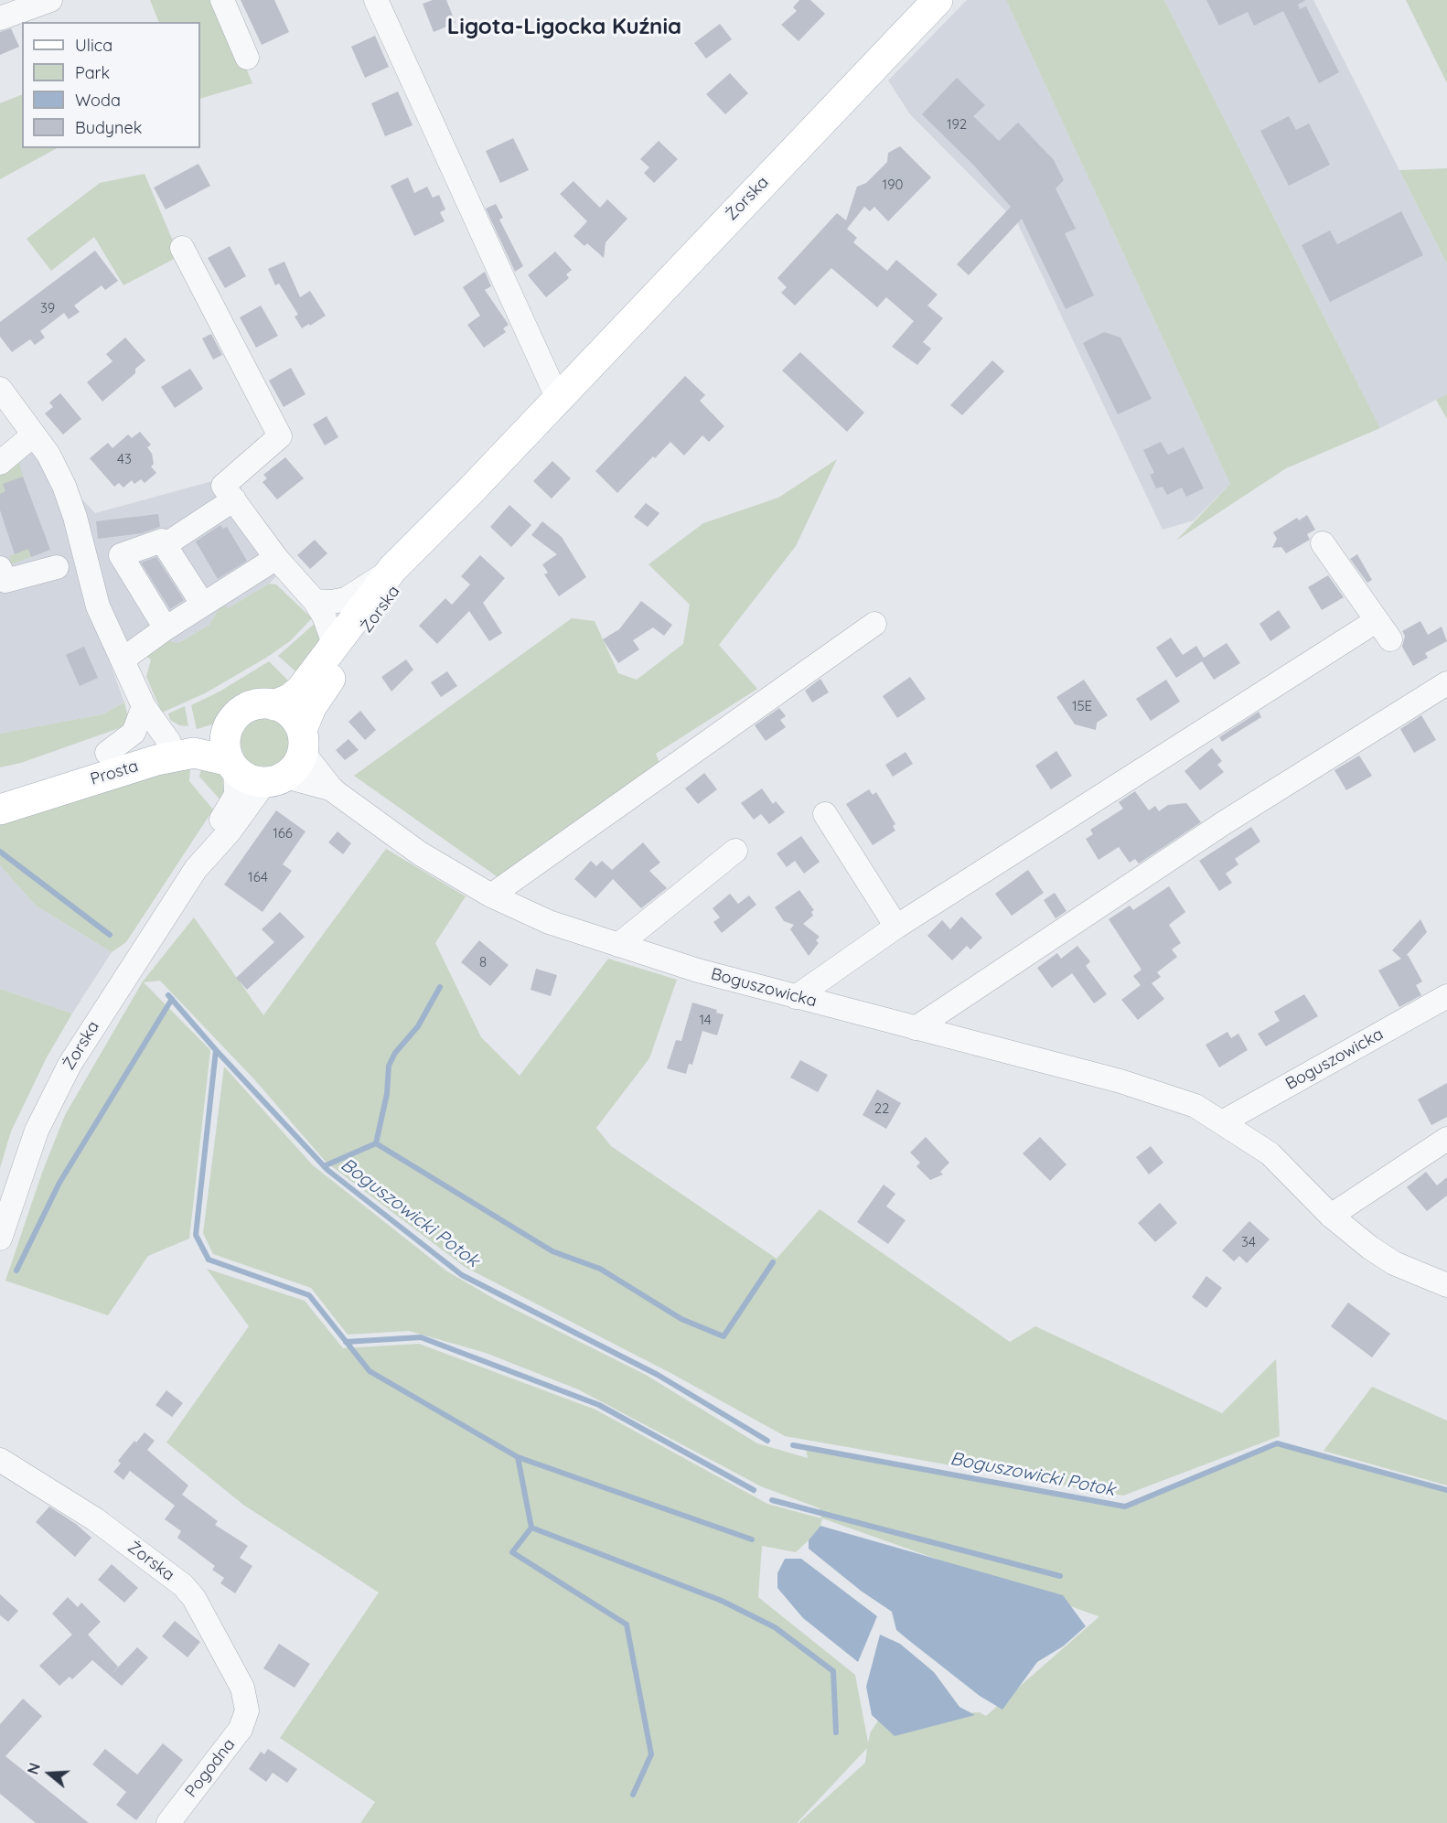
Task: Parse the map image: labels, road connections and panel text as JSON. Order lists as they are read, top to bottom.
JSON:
{
  "streets": {
    "main road": ["Żorska", "Prosta"],
    "street": ["Boguszowicka", "Pogodna"]
  },
  "crossings": [
    ["Żorska", "Prosta"],
    ["Żorska", "Boguszowicka"],
    ["Żorska", "Pogodna"],
    ["Prosta", "Boguszowicka"]
  ],
  "districts": ["Ligota-Ligocka Kuźnia"],
  "water": ["Boguszowicki Potok"],
  "house_numbers": [
    "192",
    "190",
    "39",
    "43",
    "15E",
    "166",
    "164",
    "8",
    "14",
    "22",
    "34"
  ],
  "legend": [
    "Ulica",
    "Park",
    "Woda",
    "Budynek"
  ],
  "north": "left"
}
